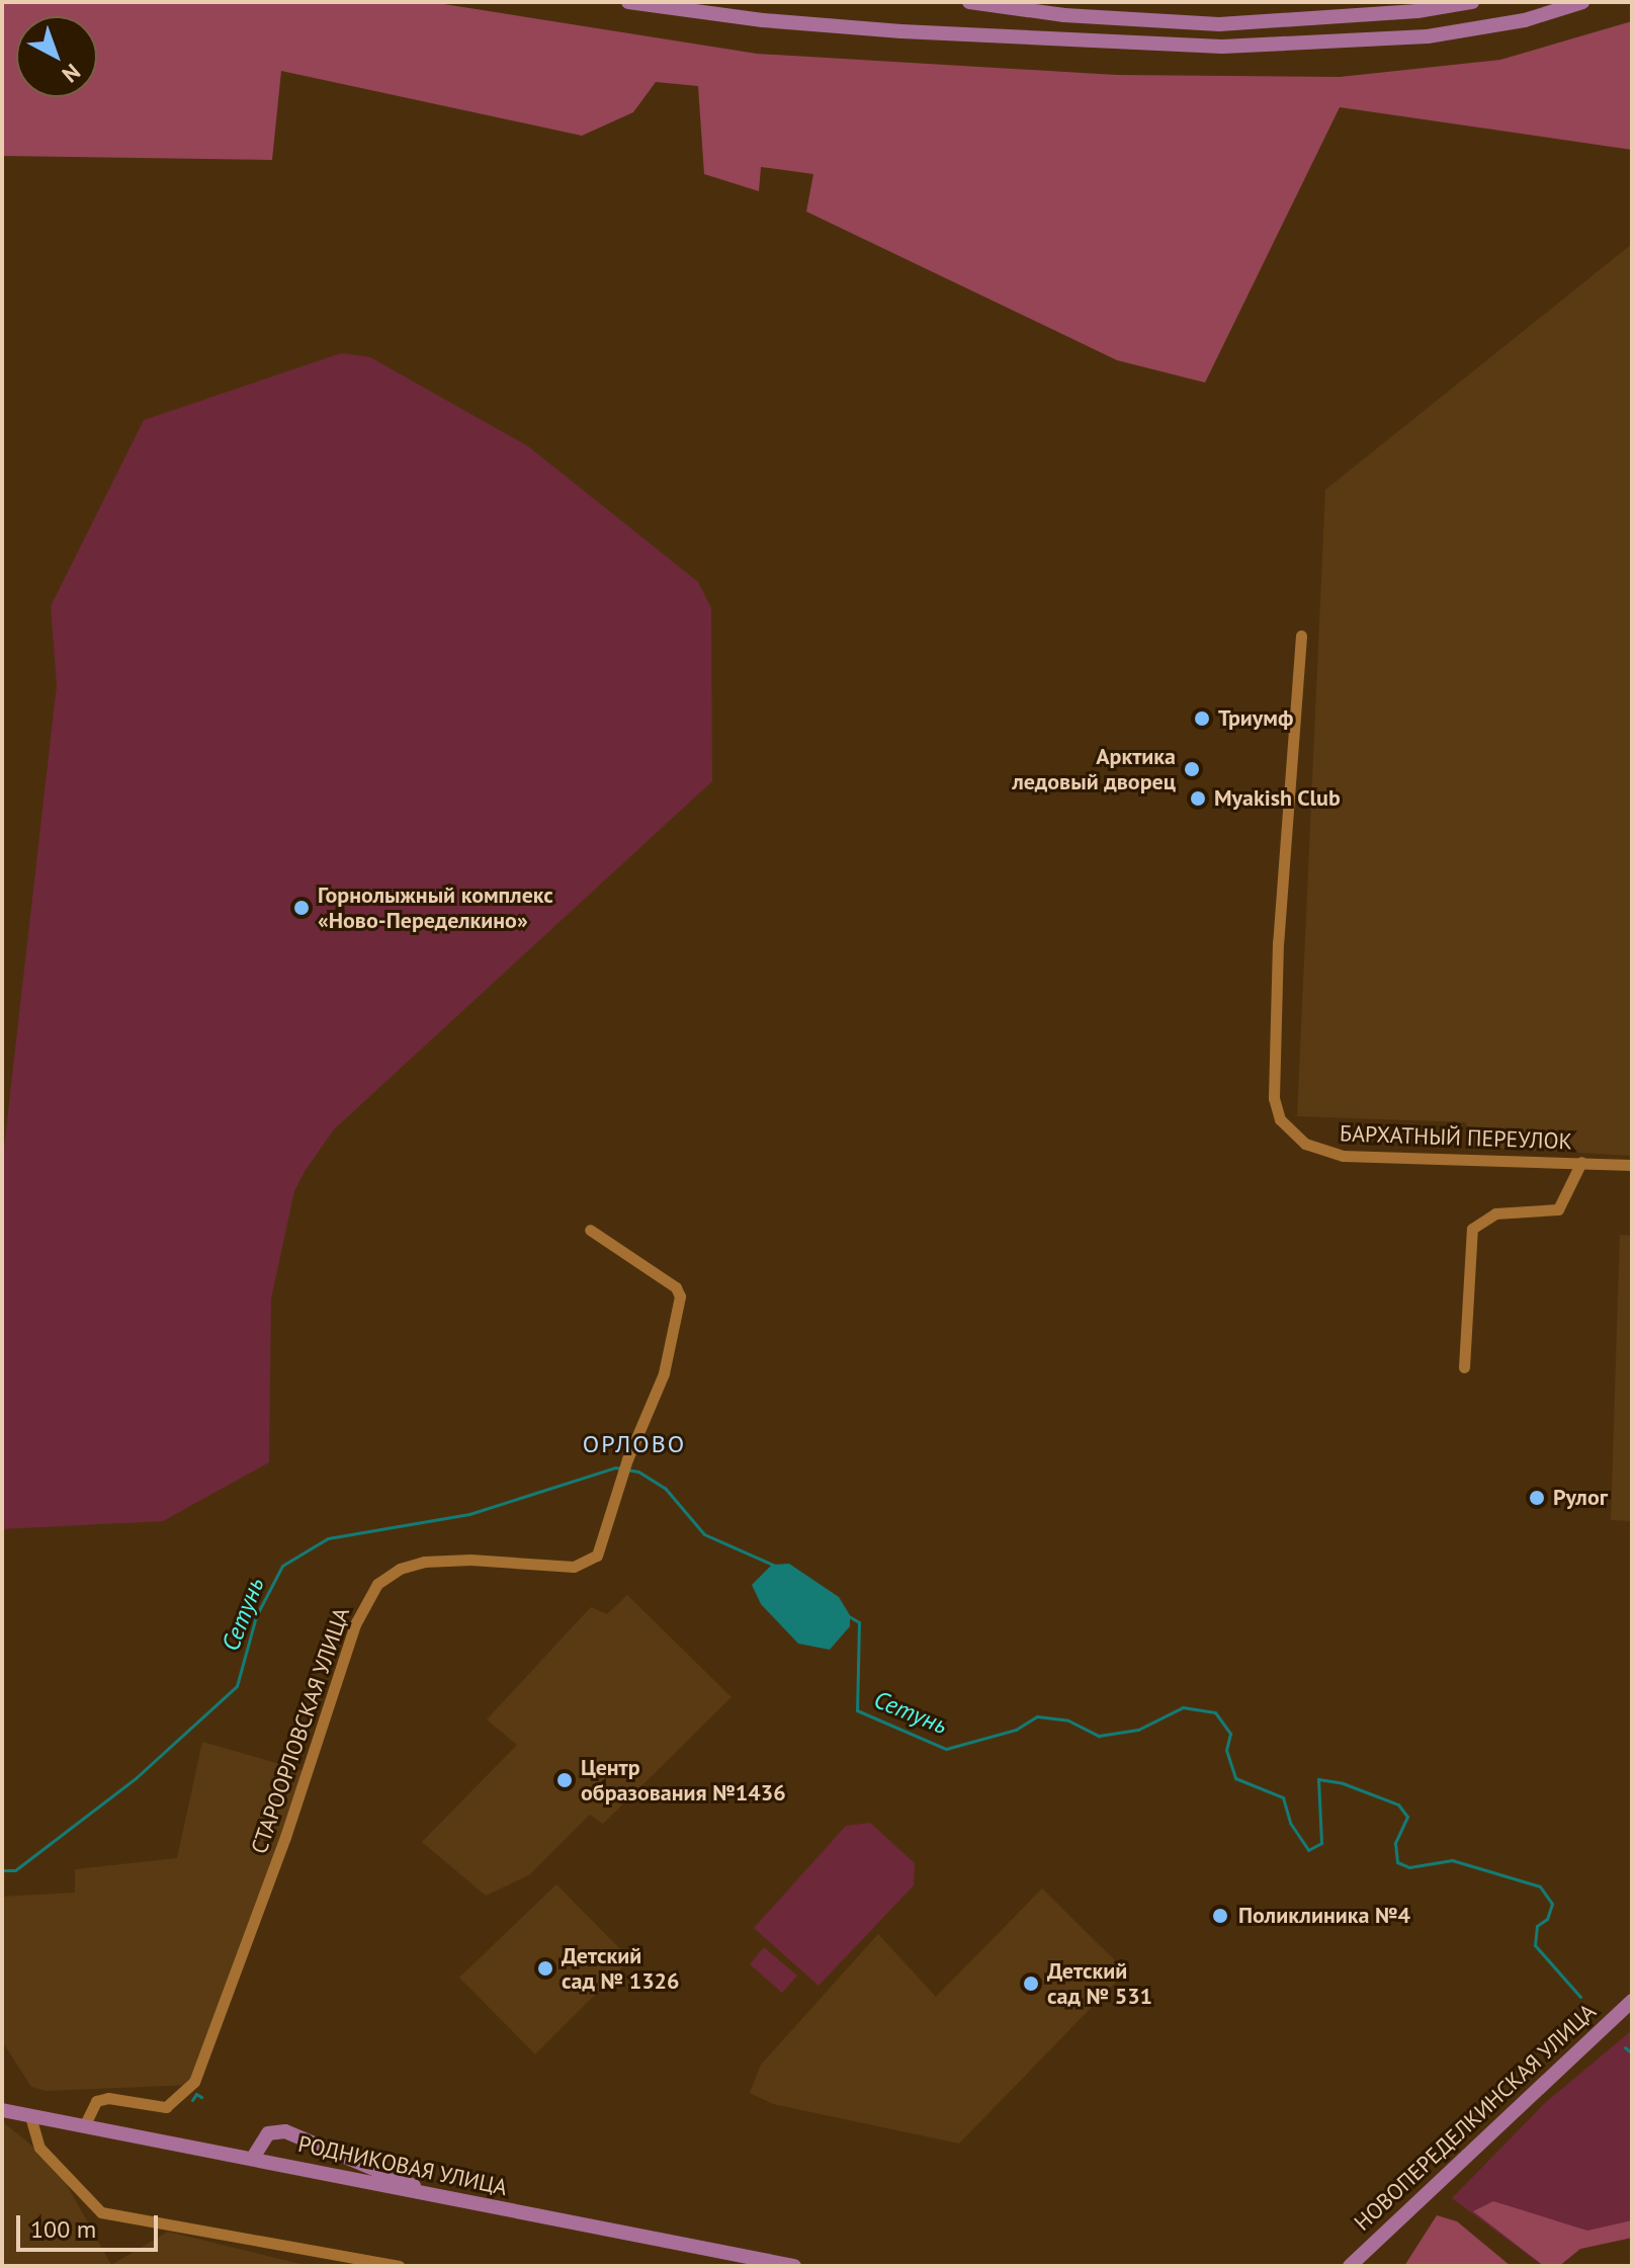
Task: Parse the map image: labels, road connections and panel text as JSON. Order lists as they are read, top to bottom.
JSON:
{
  "streets": {
    "main road": ["НОВОПЕРЕДЕЛКИНСКАЯ УЛИЦА", "РОДНИКОВАЯ УЛИЦА"],
    "street": ["БАРХАТНЫЙ ПЕРЕУЛОК", "СТАРООРЛОВСКАЯ УЛИЦА"]
  },
  "crossings": [
    ["СТАРООРЛОВСКАЯ УЛИЦА", "РОДНИКОВАЯ УЛИЦА"]
  ],
  "districts": ["ОРЛОВО"],
  "water": ["Сетунь"],
  "places": [
    "Триумф",
    "Арктика ледовый дворец",
    "Myakish Club",
    "Горнолыжный комплекс «Ново-Переделкино»",
    "Рулог",
    "Центр образования №1436",
    "Поликлиника №4",
    "Детский сад № 1326",
    "Детский сад № 531"
  ],
  "scale_bar": "100 m",
  "north": "bottom right"
}
